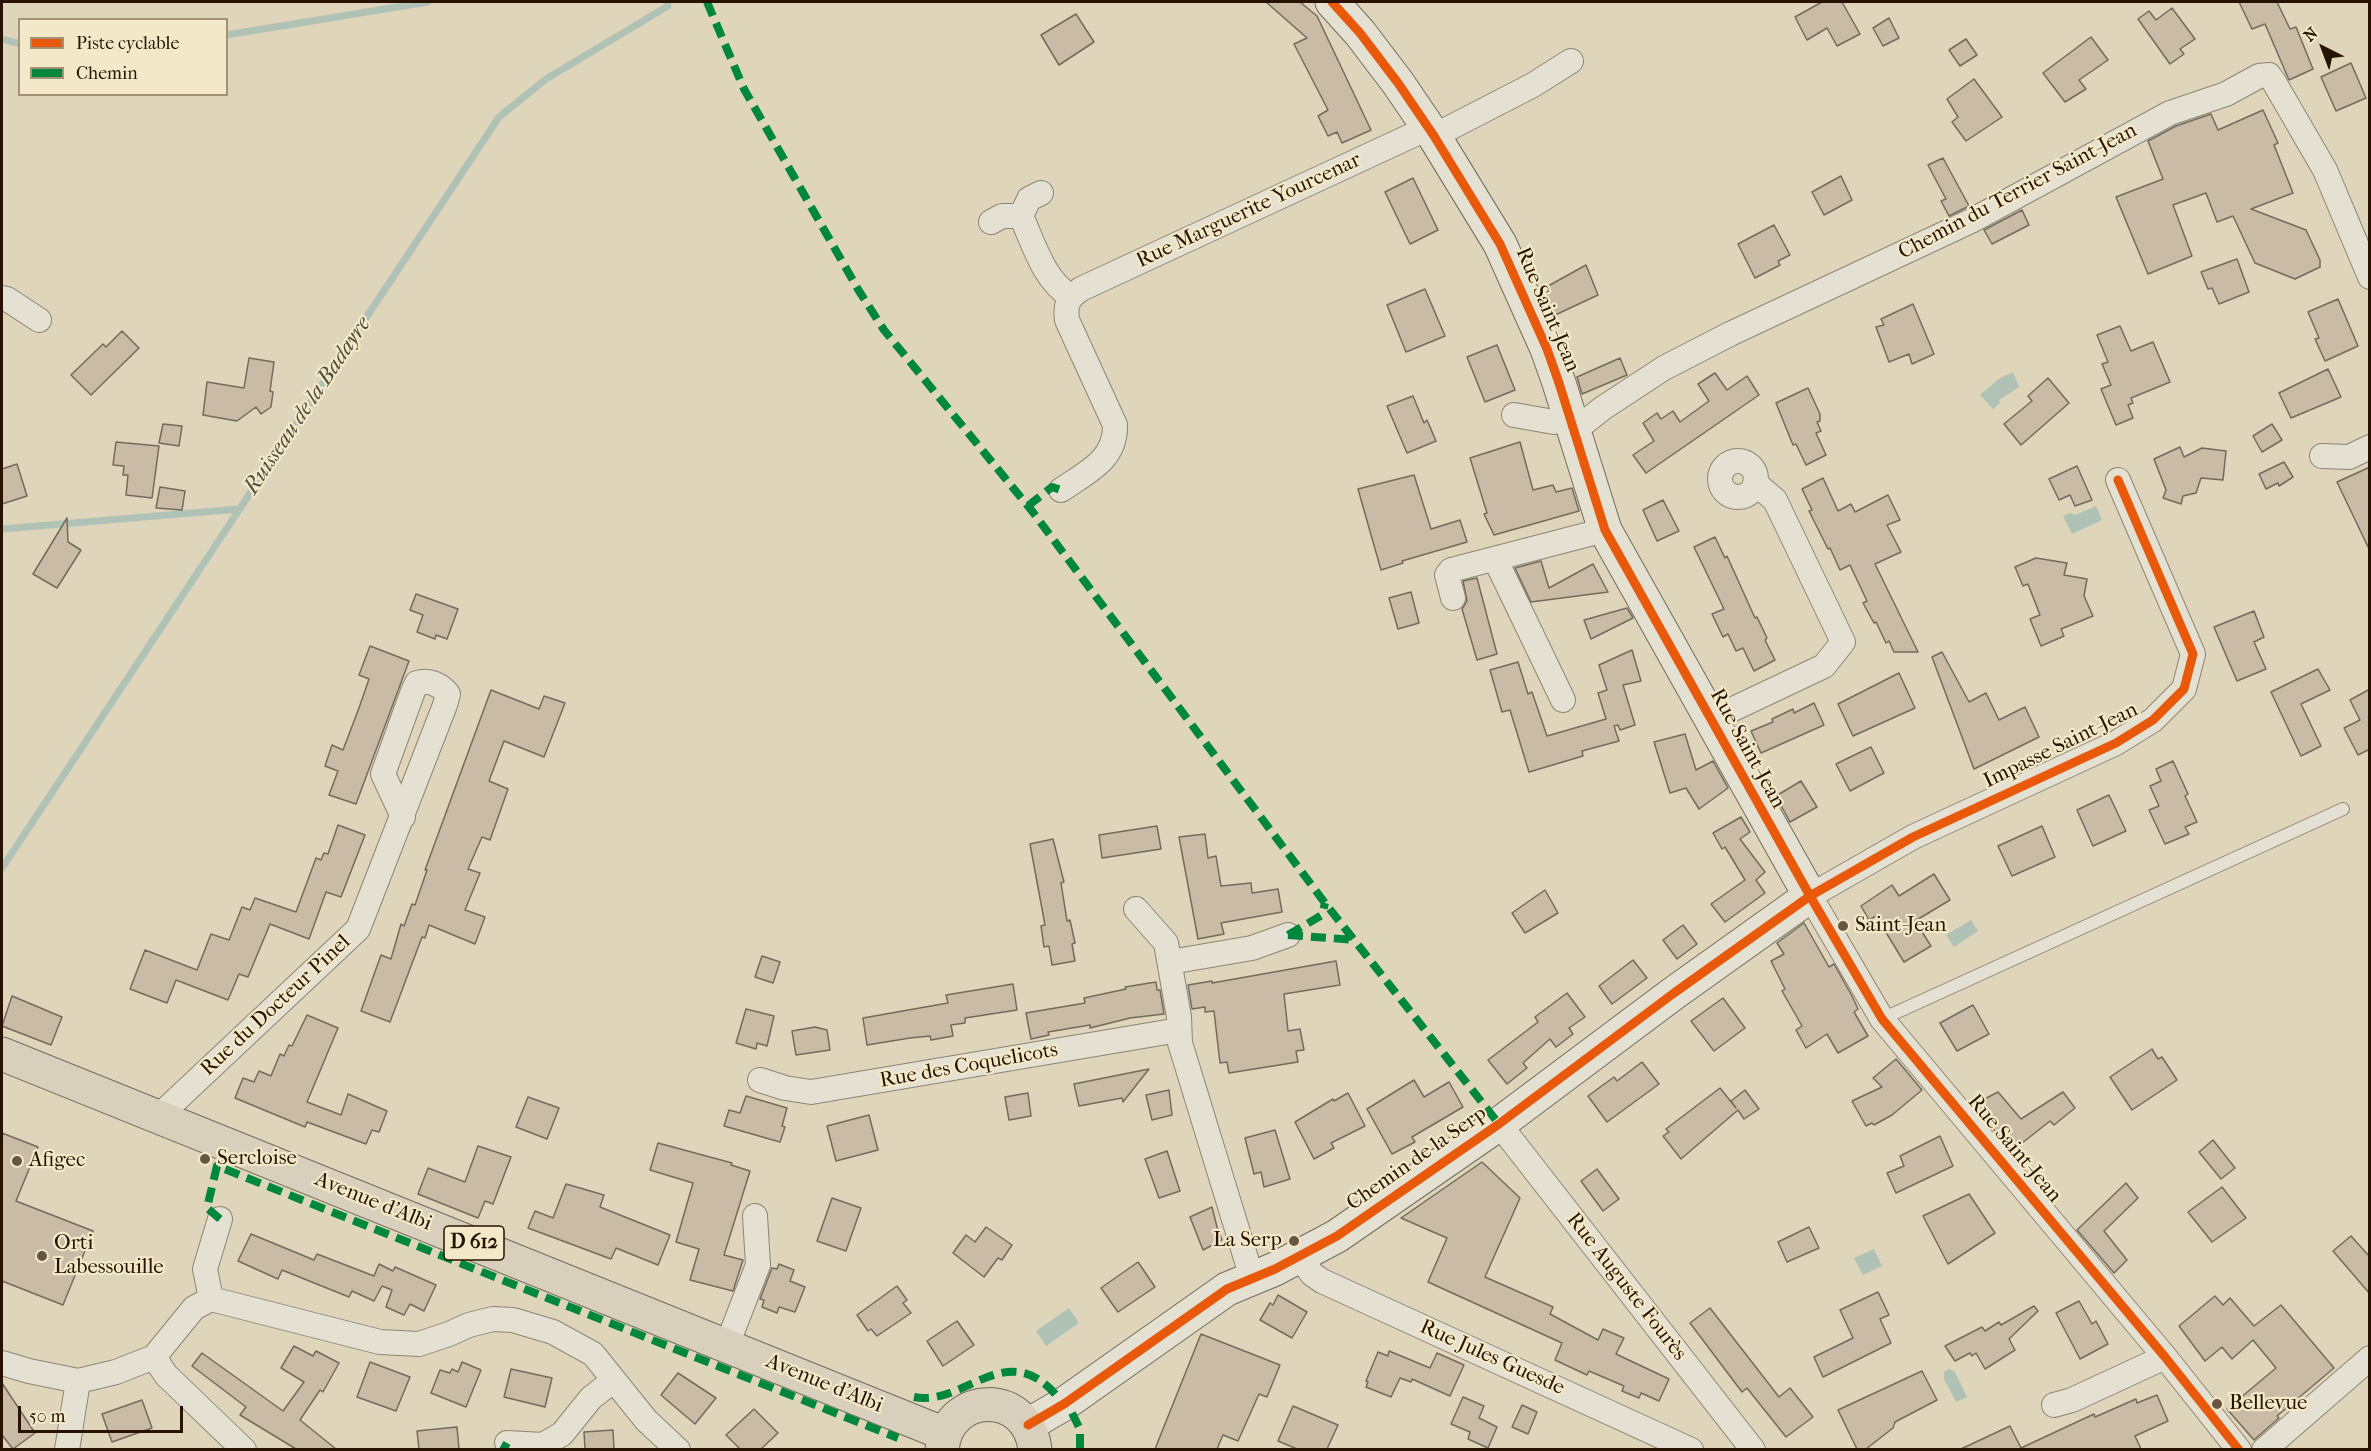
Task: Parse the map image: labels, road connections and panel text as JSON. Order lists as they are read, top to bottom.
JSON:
{
  "streets": {
    "main road": ["Avenue d'Albi", "D 612"],
    "street": [
      "Chemin du Terrier Saint-Jean",
      "Rue Marguerite Yourcenar",
      "Rue Saint-Jean",
      "Impasse Saint-Jean",
      "Rue du Docteur Pinel",
      "Rue des Coquelicots",
      "Chemin de la Serp",
      "Rue Auguste Fourès",
      "Rue Jules Guesde"
    ]
  },
  "crossings": [
    ["Chemin du Terrier Saint-Jean", "Rue Saint-Jean"],
    ["Rue Marguerite Yourcenar", "Rue Saint-Jean"],
    ["Rue Saint-Jean", "Impasse Saint-Jean"],
    ["Rue Saint-Jean", "Chemin de la Serp"],
    ["Impasse Saint-Jean", "Chemin de la Serp"],
    ["Rue du Docteur Pinel", "Avenue d'Albi"],
    ["Chemin de la Serp", "Rue Auguste Fourès"],
    ["Chemin de la Serp", "Rue Jules Guesde"]
  ],
  "water": ["Ruisseau de la Badayre"],
  "places": [
    "Saint-Jean",
    "Sercloise",
    "Afigec",
    "La Serp",
    "Orti Labessouille",
    "Bellevue"
  ],
  "legend": ["Piste cyclable", "Chemin"],
  "scale_bar": "50 m",
  "north": "top left"
}
